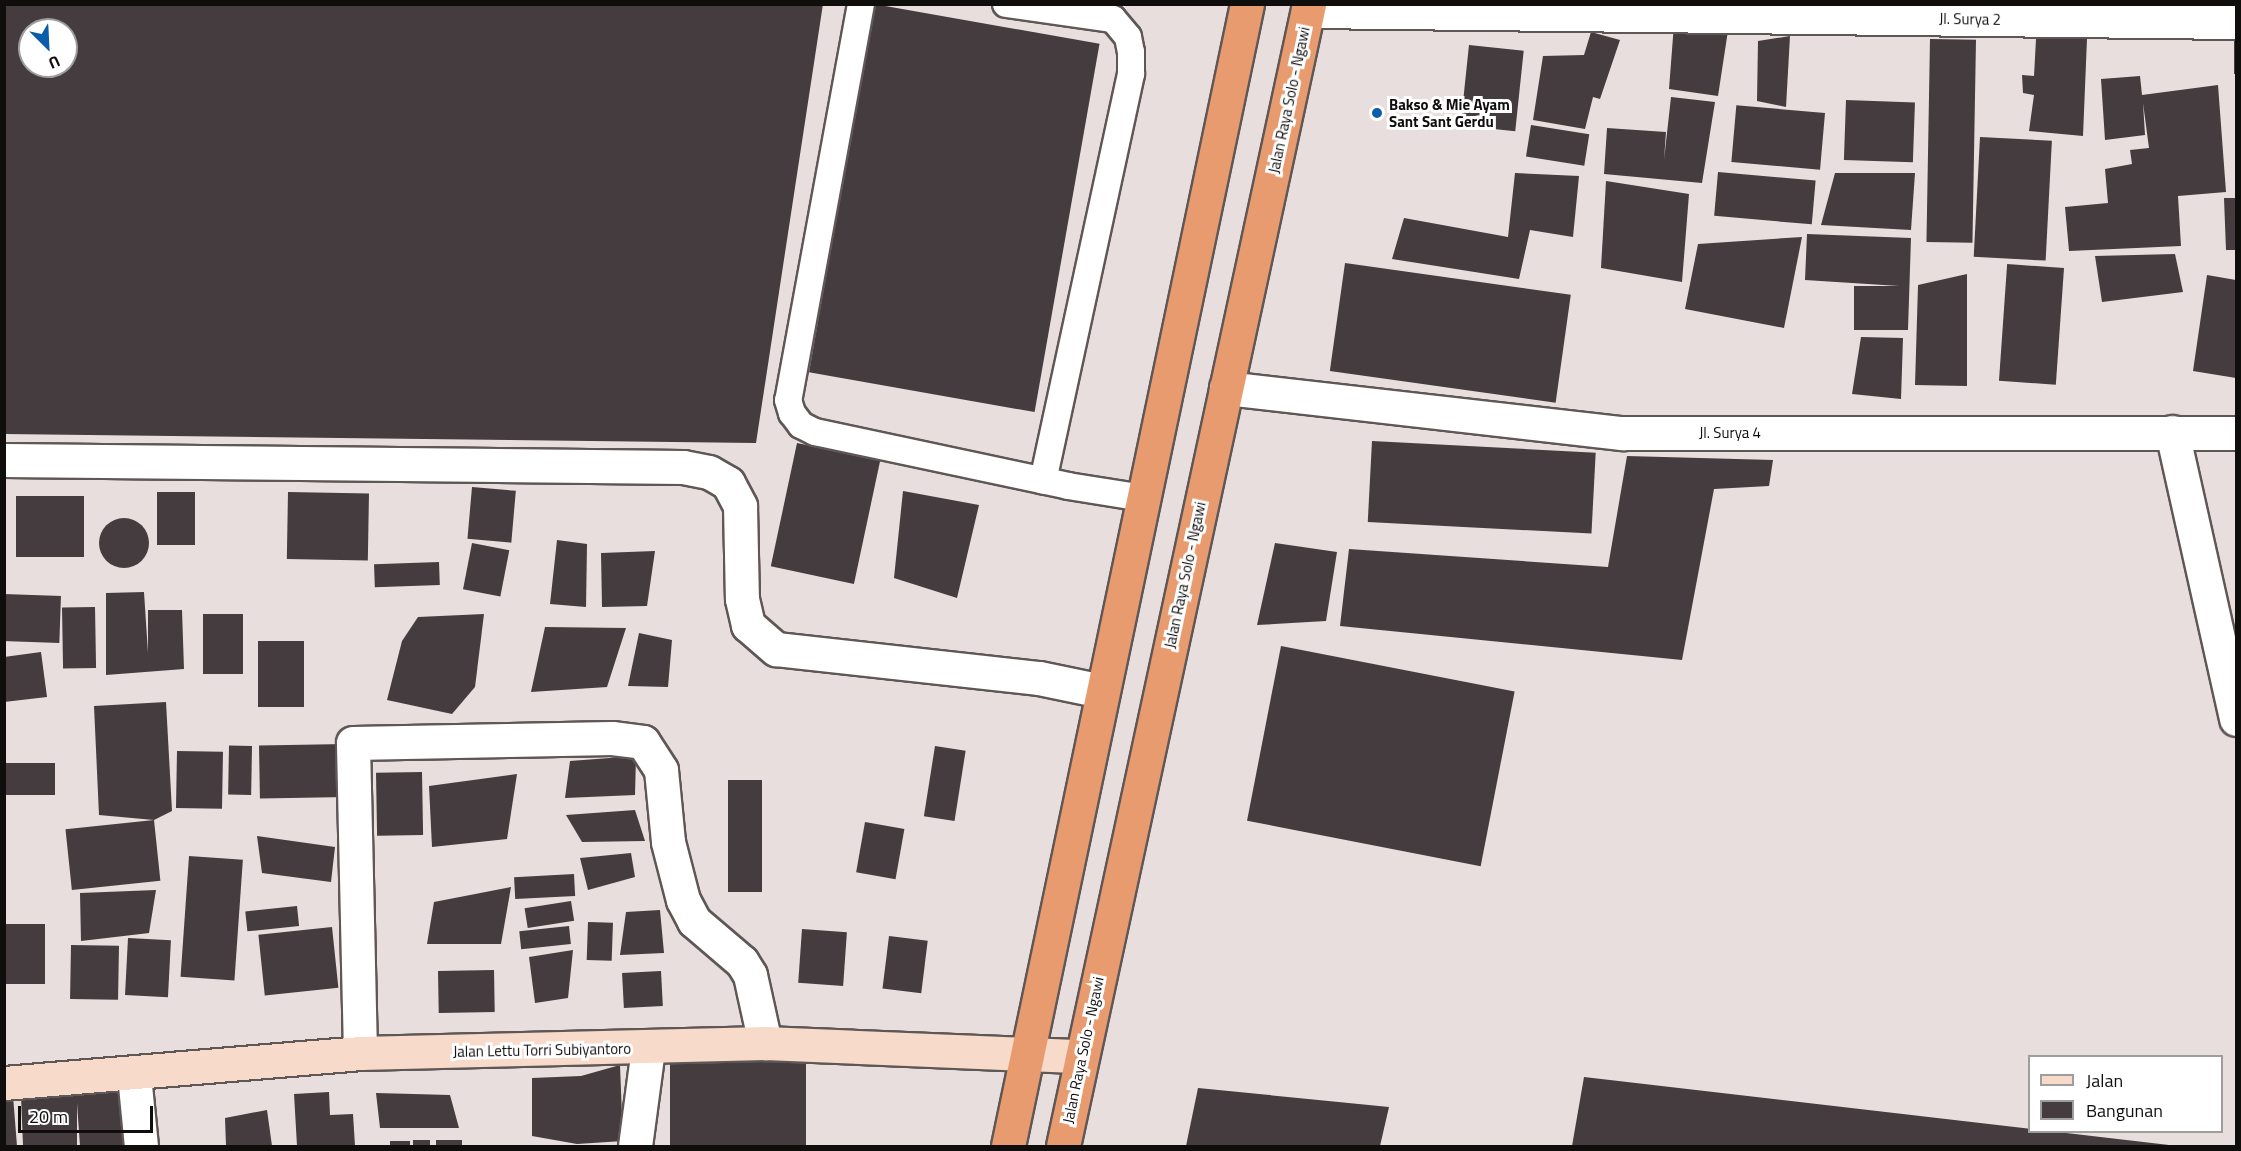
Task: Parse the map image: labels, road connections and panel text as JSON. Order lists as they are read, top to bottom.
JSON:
{
  "streets": {
    "highway": ["Jalan Raya Solo - Ngawi"],
    "main road": ["Jalan Lettu Torri Subiyantoro"],
    "street": ["Jl. Surya 2", "Jl. Surya 4"]
  },
  "crossings": [
    ["Jl. Surya 2", "Jalan Raya Solo - Ngawi"],
    ["Jalan Raya Solo - Ngawi", "Jl. Surya 4"],
    ["Jalan Raya Solo - Ngawi", "Jalan Lettu Torri Subiyantoro"]
  ],
  "places": ["Bakso & Mie Ayam Sant Sant Gerdu"],
  "legend": ["Jalan", "Bangunan"],
  "scale_bar": "20 m",
  "north": "bottom right"
}
